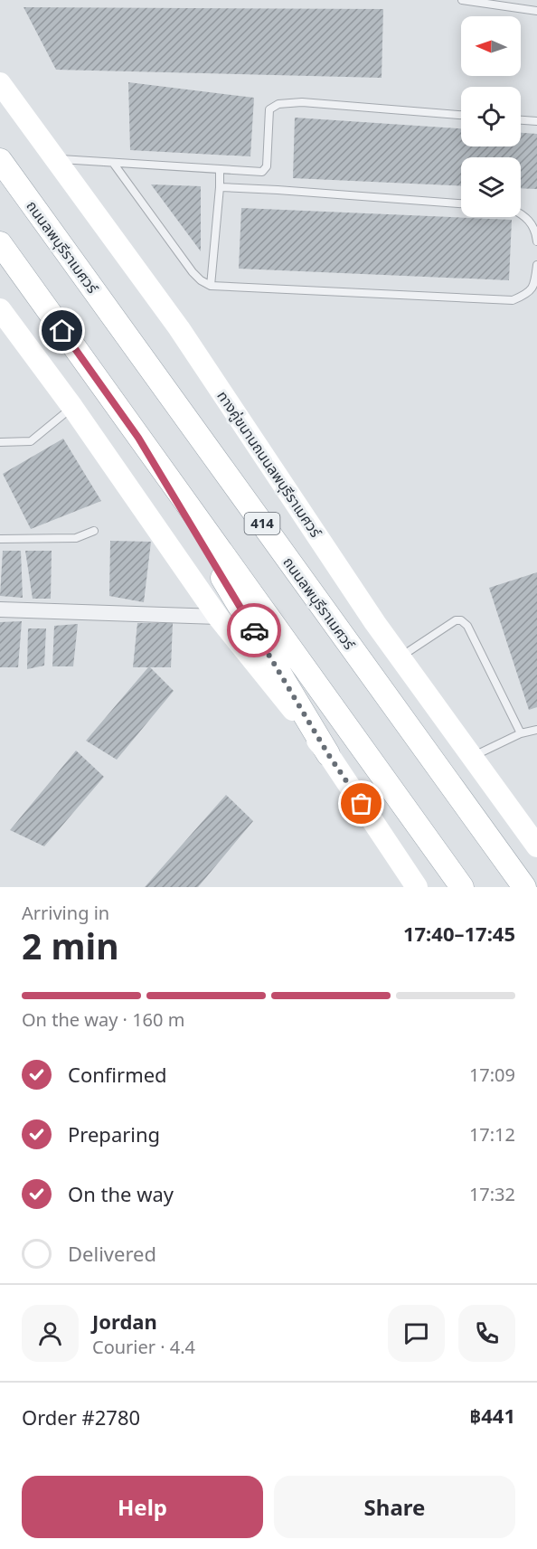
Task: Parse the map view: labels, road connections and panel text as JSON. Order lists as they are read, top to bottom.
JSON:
{
  "streets": {
    "main road": ["ถนนลพบุรีราเมศวร์", "ทางคู่ขนานถนนลพบุรีราเมศวร์", "414"]
  },
  "north": "left",
  "page": {
    "heading": ["2 min", "Arriving in", "17:40–17:45"],
    "panel": [
      "Jordan",
      "Courier · 4.4",
      "Order #2780",
      "฿441"
    ],
    "bar": "On the way · 160 m",
    "list": [
      ["Confirmed", "17:09"],
      ["Preparing", "17:12"],
      ["On the way", "17:32"],
      "Delivered"
    ],
    "buttons": ["Help", "Share"]
  }
}
